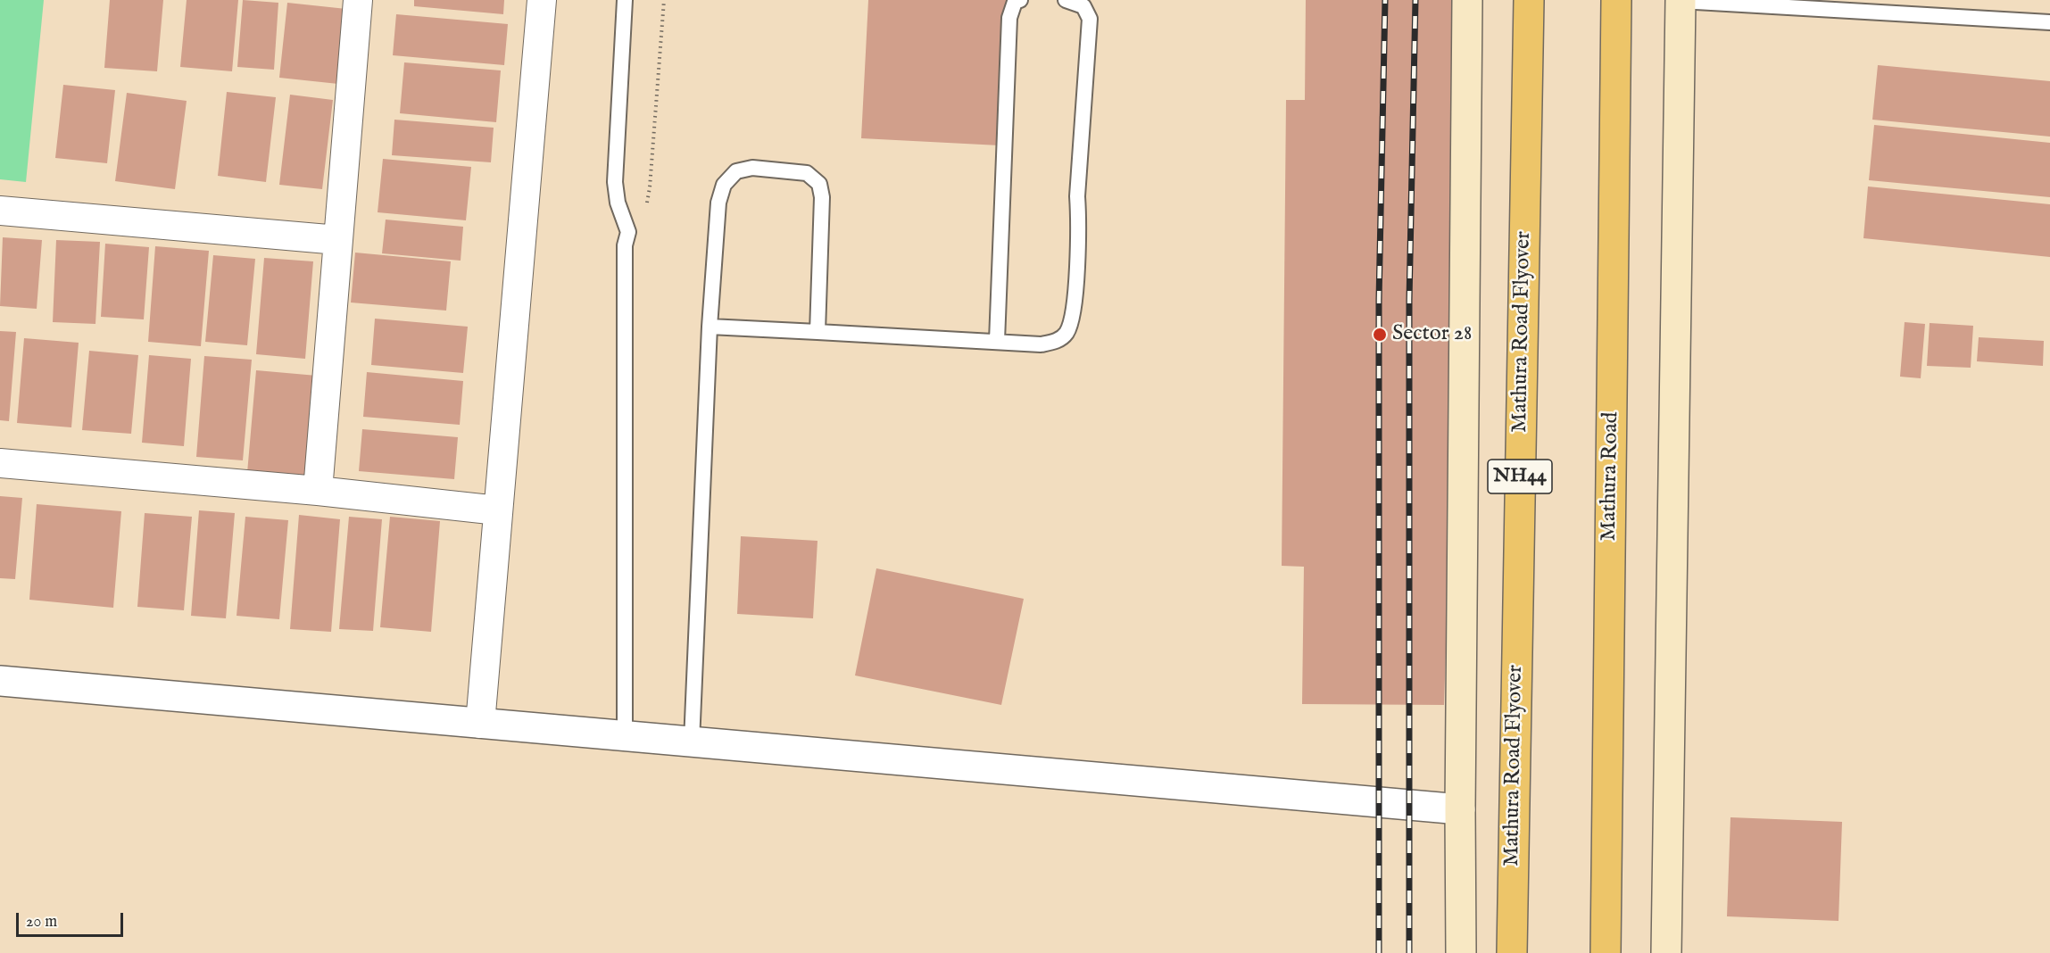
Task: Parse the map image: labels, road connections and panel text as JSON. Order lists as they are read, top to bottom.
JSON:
{
  "streets": {
    "highway": ["Mathura Road Flyover", "NH44", "Mathura Road"]
  },
  "places": ["Sector 28"],
  "scale_bar": "20 m"
}
